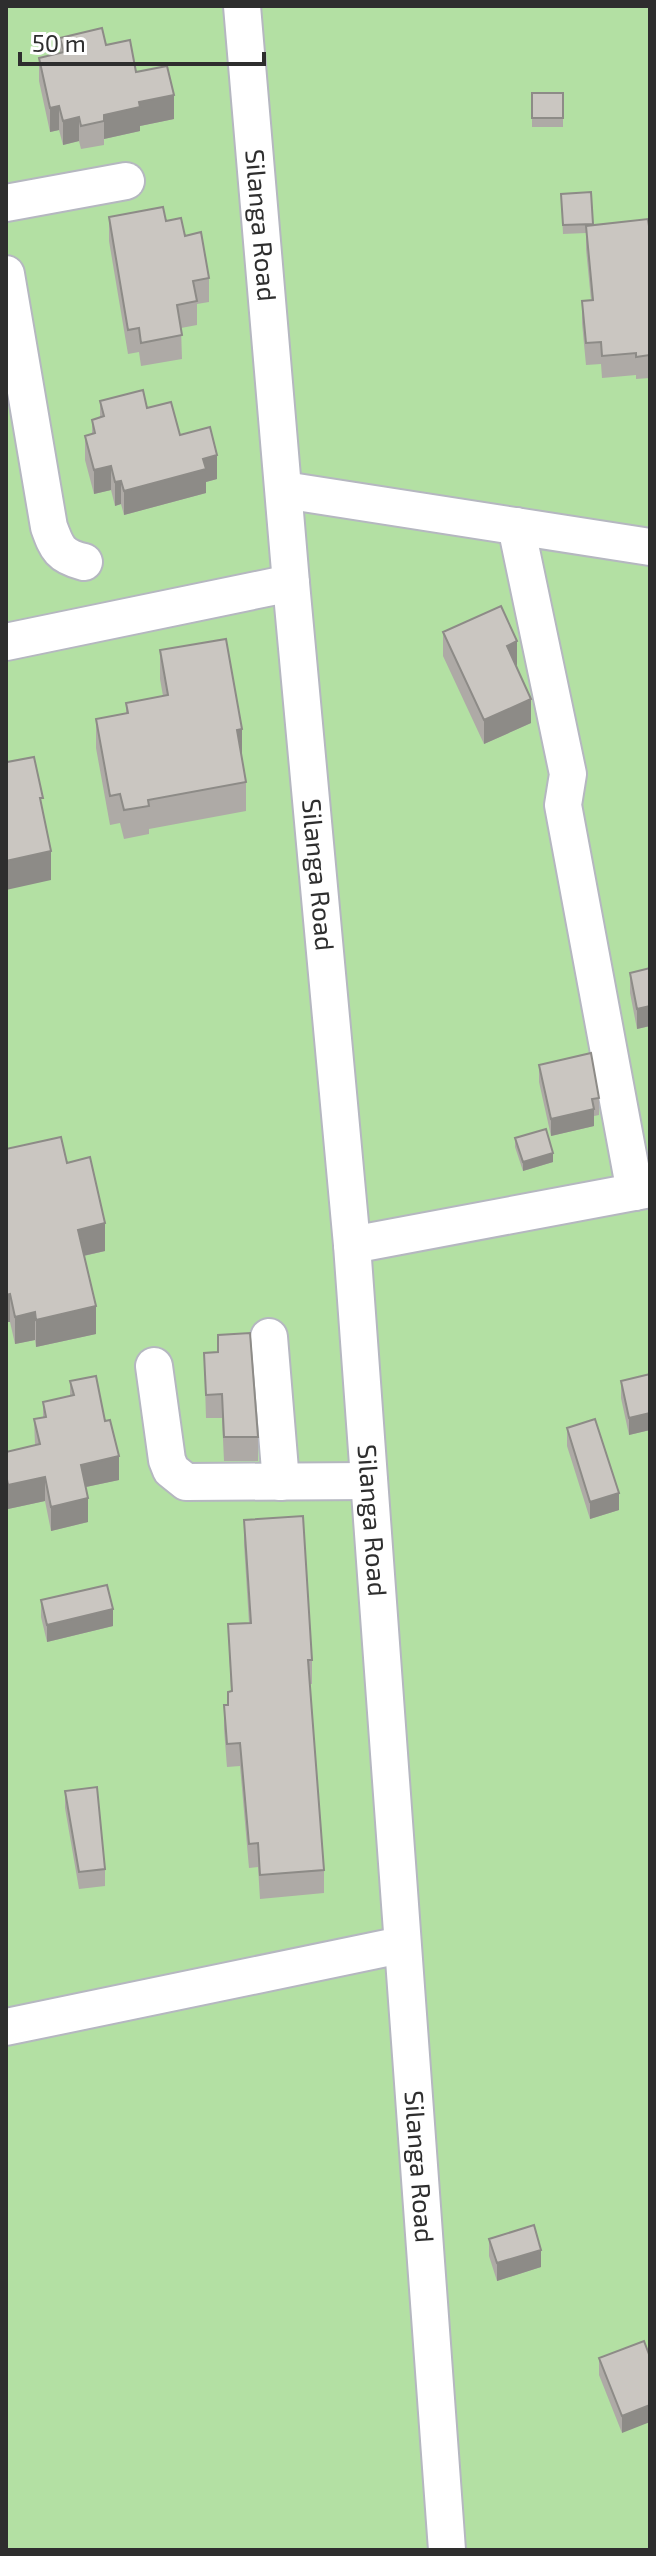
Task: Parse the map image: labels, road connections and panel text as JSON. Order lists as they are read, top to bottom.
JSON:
{
  "streets": {
    "street": ["Silanga Road"]
  },
  "scale_bar": "50 m"
}
